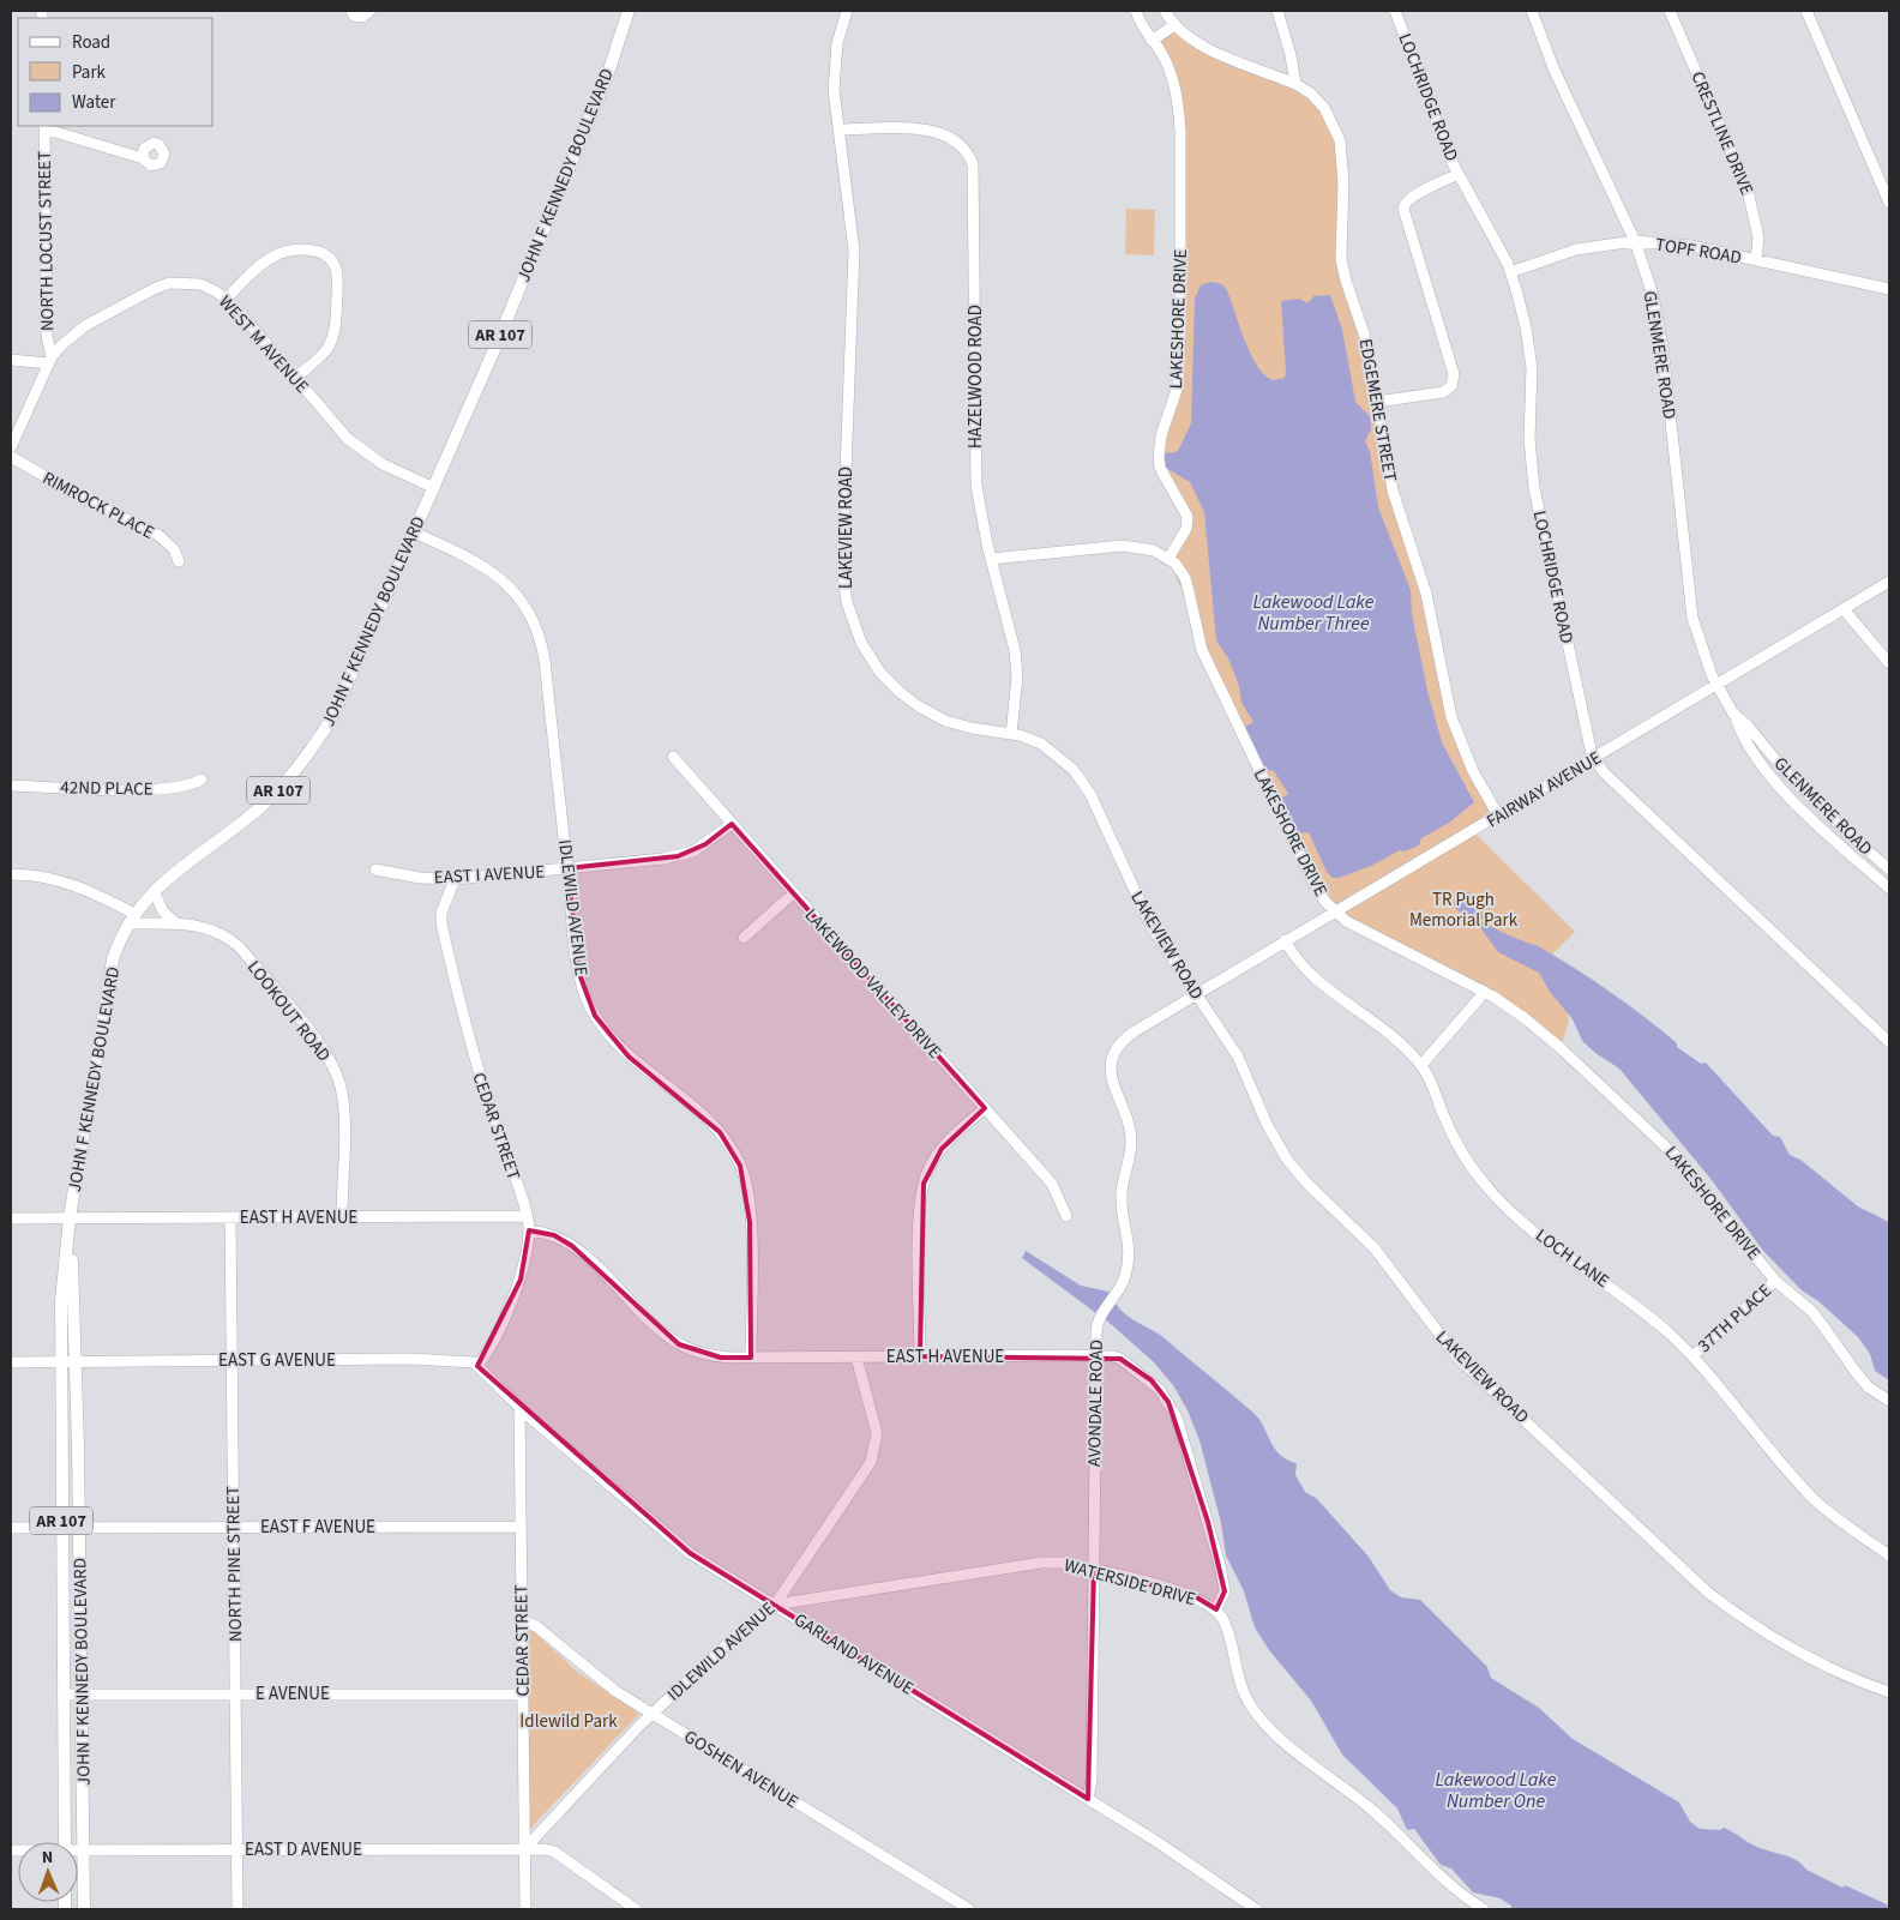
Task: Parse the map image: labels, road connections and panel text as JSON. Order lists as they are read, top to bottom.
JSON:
{
  "streets": {
    "main road": ["JOHN F KENNEDY BOULEVARD", "AR 107"],
    "street": [
      "LOCHRIDGE ROAD",
      "CRESTLINE DRIVE",
      "NORTH LOCUST STREET",
      "TOPF ROAD",
      "LAKESHORE DRIVE",
      "WEST M AVENUE",
      "GLENMERE ROAD",
      "HAZELWOOD ROAD",
      "EDGEMERE STREET",
      "RIMROCK PLACE",
      "LAKEVIEW ROAD",
      "42ND PLACE",
      "FAIRWAY AVENUE",
      "EAST I AVENUE",
      "IDLEWILD AVENUE",
      "LAKEWOOD VALLEY DRIVE",
      "LOOKOUT ROAD",
      "CEDAR STREET",
      "EAST H AVENUE",
      "LOCH LANE",
      "37TH PLACE",
      "EAST G AVENUE",
      "AVONDALE ROAD",
      "EAST F AVENUE",
      "NORTH PINE STREET",
      "WATERSIDE DRIVE",
      "GARLAND AVENUE",
      "E AVENUE",
      "GOSHEN AVENUE",
      "EAST D AVENUE"
    ]
  },
  "crossings": [
    ["LOCHRIDGE ROAD", "TOPF ROAD"],
    ["LOCHRIDGE ROAD", "FAIRWAY AVENUE"],
    ["CRESTLINE DRIVE", "TOPF ROAD"],
    ["JOHN F KENNEDY BOULEVARD", "WEST M AVENUE"],
    ["JOHN F KENNEDY BOULEVARD", "IDLEWILD AVENUE"],
    ["JOHN F KENNEDY BOULEVARD", "LOOKOUT ROAD"],
    ["JOHN F KENNEDY BOULEVARD", "EAST H AVENUE"],
    ["JOHN F KENNEDY BOULEVARD", "EAST G AVENUE"],
    ["JOHN F KENNEDY BOULEVARD", "EAST F AVENUE"],
    ["JOHN F KENNEDY BOULEVARD", "E AVENUE"],
    ["JOHN F KENNEDY BOULEVARD", "EAST D AVENUE"],
    ["NORTH LOCUST STREET", "WEST M AVENUE"],
    ["TOPF ROAD", "GLENMERE ROAD"],
    ["LAKESHORE DRIVE", "FAIRWAY AVENUE"],
    ["LAKESHORE DRIVE", "37TH PLACE"],
    ["GLENMERE ROAD", "FAIRWAY AVENUE"],
    ["HAZELWOOD ROAD", "LAKEVIEW ROAD"],
    ["EDGEMERE STREET", "FAIRWAY AVENUE"],
    ["LAKEVIEW ROAD", "FAIRWAY AVENUE"],
    ["LAKEVIEW ROAD", "AVONDALE ROAD"],
    ["FAIRWAY AVENUE", "LOCH LANE"],
    ["FAIRWAY AVENUE", "AVONDALE ROAD"],
    ["EAST I AVENUE", "IDLEWILD AVENUE"],
    ["EAST I AVENUE", "LAKEWOOD VALLEY DRIVE"],
    ["EAST I AVENUE", "CEDAR STREET"],
    ["IDLEWILD AVENUE", "CEDAR STREET"],
    ["IDLEWILD AVENUE", "EAST H AVENUE"],
    ["IDLEWILD AVENUE", "WATERSIDE DRIVE"],
    ["IDLEWILD AVENUE", "GARLAND AVENUE"],
    ["IDLEWILD AVENUE", "GOSHEN AVENUE"],
    ["IDLEWILD AVENUE", "EAST D AVENUE"],
    ["LOOKOUT ROAD", "EAST H AVENUE"],
    ["CEDAR STREET", "EAST H AVENUE"],
    ["CEDAR STREET", "EAST G AVENUE"],
    ["CEDAR STREET", "EAST F AVENUE"],
    ["CEDAR STREET", "GARLAND AVENUE"],
    ["CEDAR STREET", "E AVENUE"],
    ["CEDAR STREET", "GOSHEN AVENUE"],
    ["CEDAR STREET", "EAST D AVENUE"],
    ["EAST H AVENUE", "AVONDALE ROAD"],
    ["EAST H AVENUE", "NORTH PINE STREET"],
    ["EAST H AVENUE", "WATERSIDE DRIVE"],
    ["LOCH LANE", "37TH PLACE"],
    ["EAST G AVENUE", "NORTH PINE STREET"],
    ["EAST G AVENUE", "GARLAND AVENUE"],
    ["AVONDALE ROAD", "WATERSIDE DRIVE"],
    ["AVONDALE ROAD", "GARLAND AVENUE"],
    ["EAST F AVENUE", "NORTH PINE STREET"],
    ["NORTH PINE STREET", "E AVENUE"],
    ["NORTH PINE STREET", "EAST D AVENUE"],
    ["WATERSIDE DRIVE", "GARLAND AVENUE"]
  ],
  "water": ["Lakewood Lake Number Three", "Lakewood Lake Number One"],
  "parks": ["TR Pugh Memorial Park", "Idlewild Park"],
  "legend": ["Road", "Park", "Water"],
  "north": "top"
}
